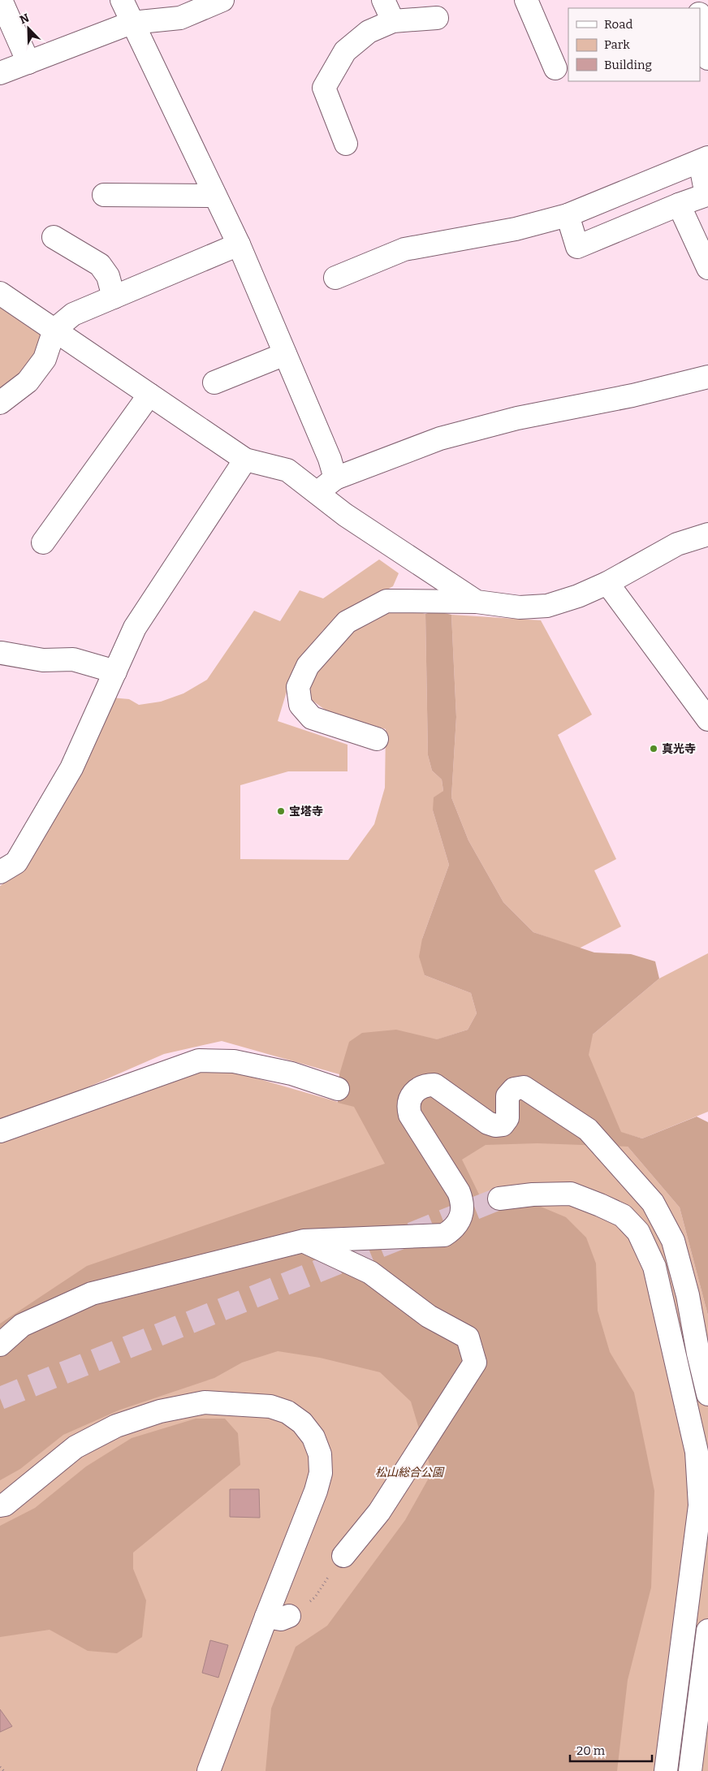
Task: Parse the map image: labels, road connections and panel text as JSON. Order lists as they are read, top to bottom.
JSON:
{
  "parks": ["松山総合公園"],
  "places": ["真光寺", "宝塔寺"],
  "legend": ["Road", "Park", "Building"],
  "scale_bar": "20 m",
  "north": "top left"
}
